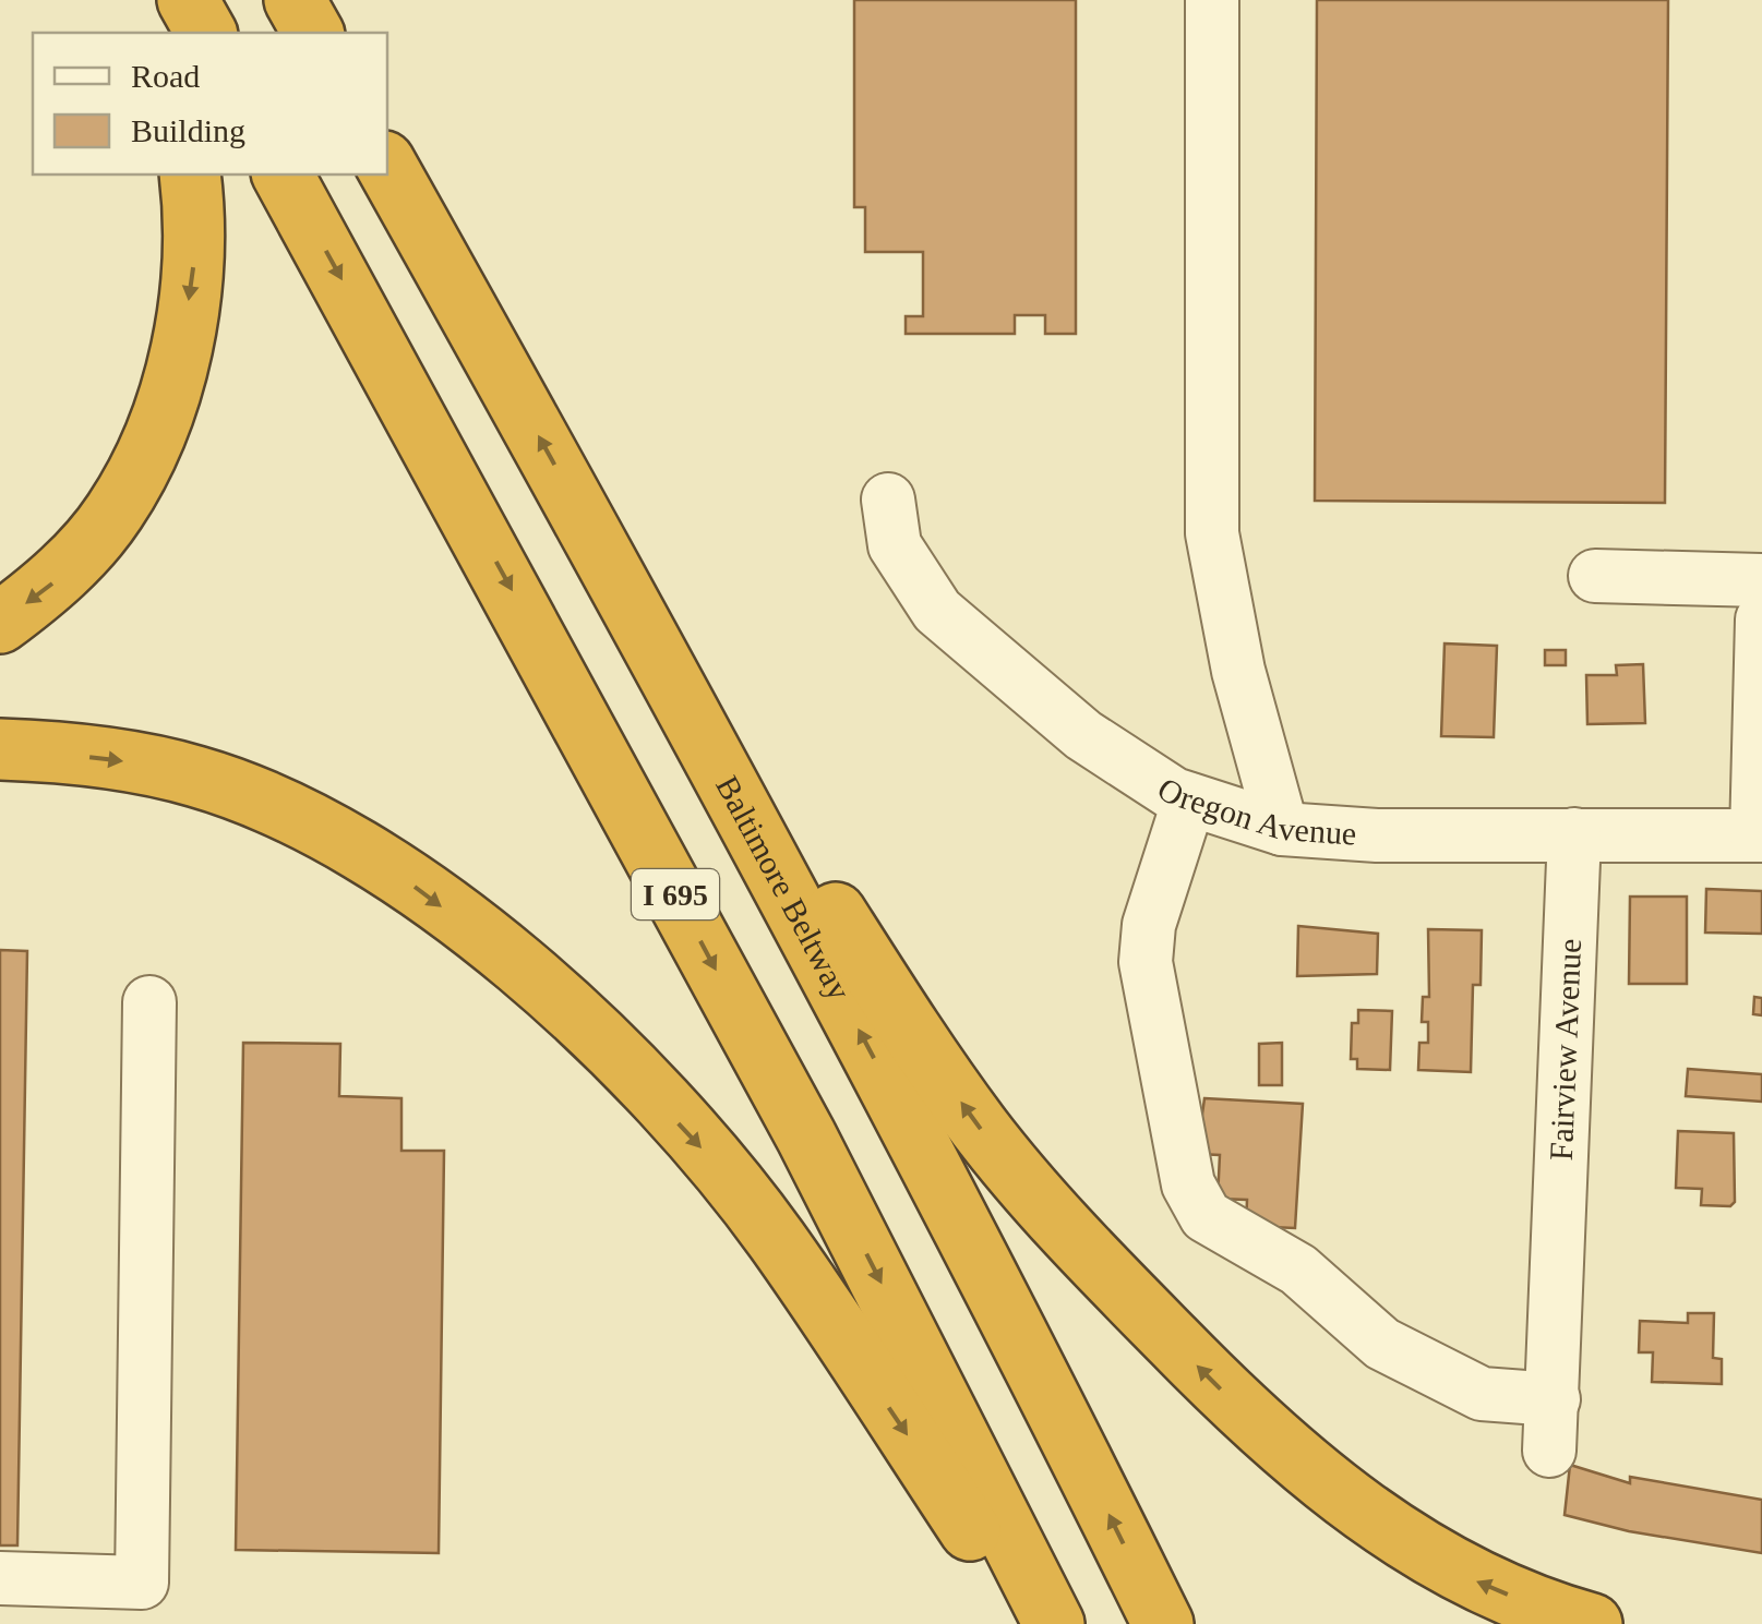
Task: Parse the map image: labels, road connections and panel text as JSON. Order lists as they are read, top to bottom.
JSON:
{
  "streets": {
    "highway": ["Baltimore Beltway", "I 695"],
    "street": ["Oregon Avenue", "Fairview Avenue"]
  },
  "crossings": [
    ["Oregon Avenue", "Fairview Avenue"]
  ],
  "legend": ["Road", "Building"]
}
